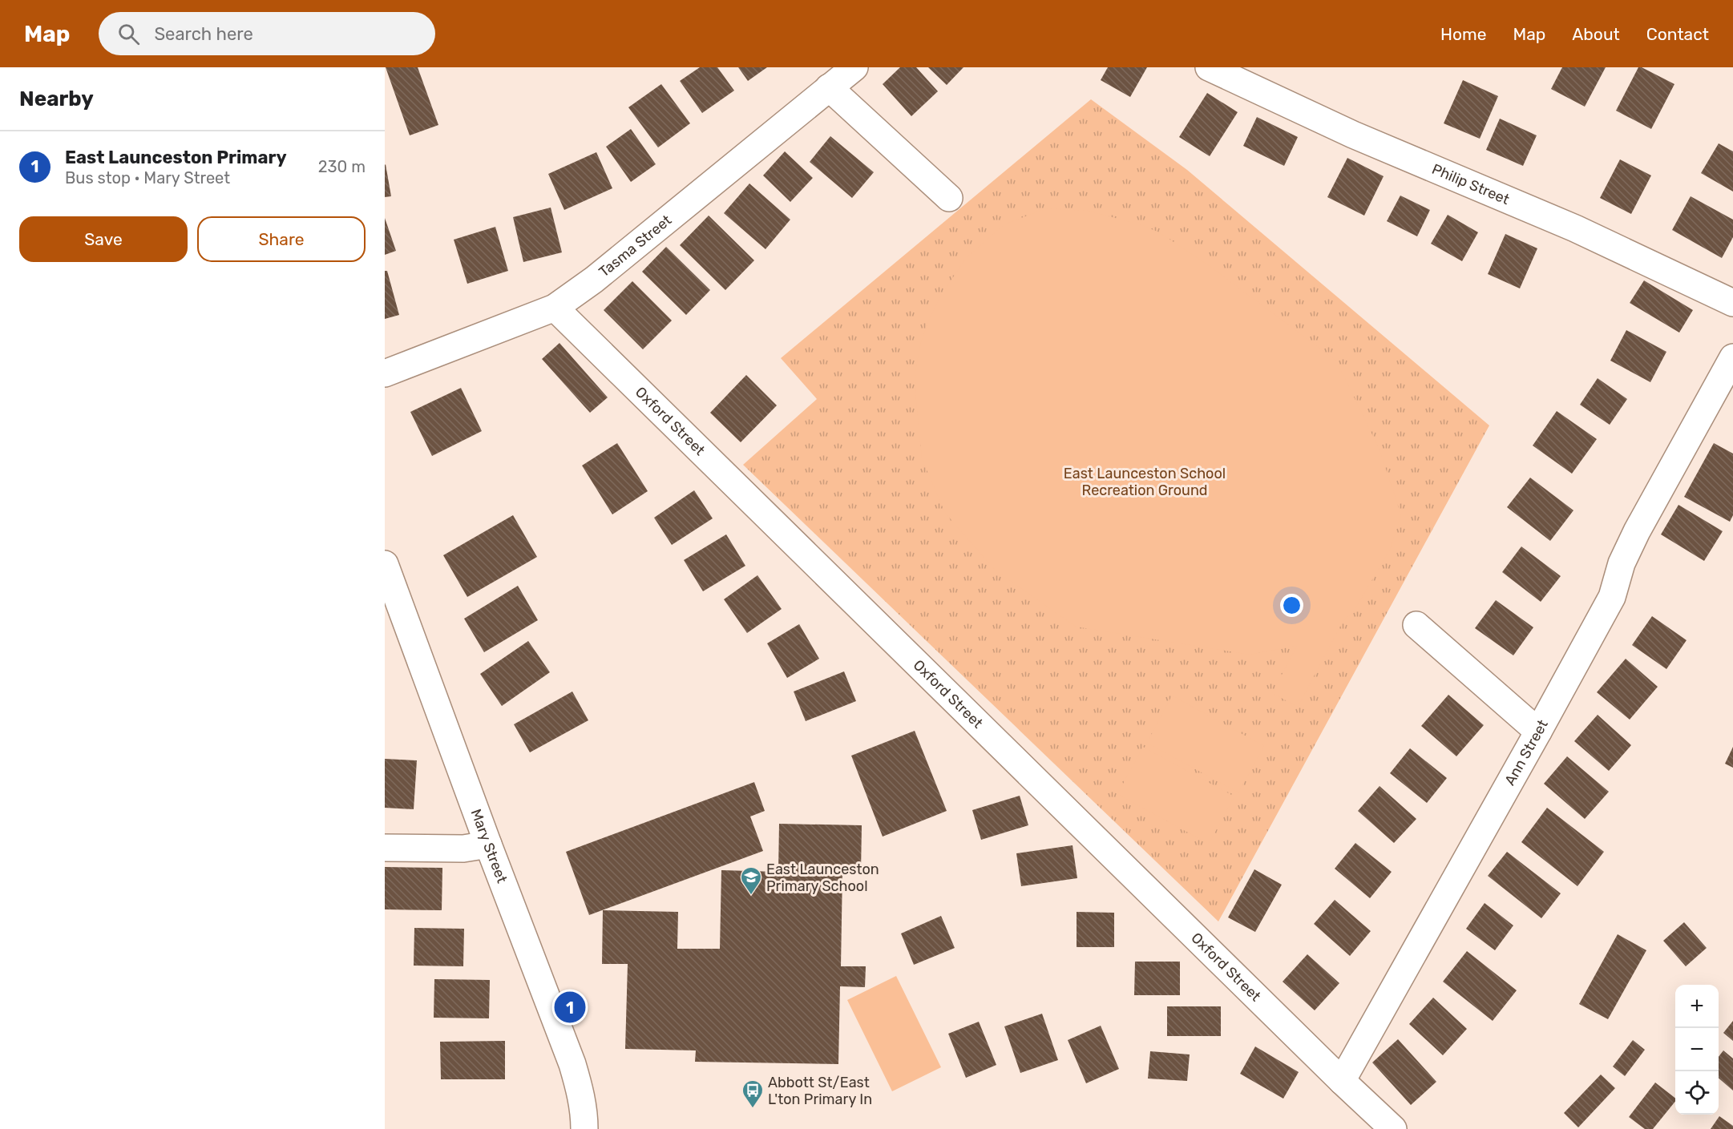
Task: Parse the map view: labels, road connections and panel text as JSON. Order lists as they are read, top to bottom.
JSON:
{
  "streets": {
    "street": [
      "Philip Street",
      "Tasma Street",
      "Oxford Street",
      "Ann Street",
      "Mary Street"
    ]
  },
  "crossings": [
    ["Tasma Street", "Oxford Street"],
    ["Oxford Street", "Ann Street"]
  ],
  "parks": ["East Launceston School Recreation Ground"],
  "places": {
    "school or university": ["East Launceston Primary School"],
    "bus stop": ["Abbott St/East L'ton Primary In"]
  },
  "page": {
    "header": "Map",
    "search": "Search here",
    "nav": [
      "Home",
      "Map",
      "About",
      "Contact"
    ],
    "heading": "Nearby",
    "list": [
      {
        "mark": "1",
        "name": "East Launceston Primary",
        "note": "Bus stop · Mary Street",
        "value": "230 m"
      }
    ],
    "buttons": ["Save", "Share"],
    "map_buttons": ["+", "−"],
    "pins": "1"
  }
}
